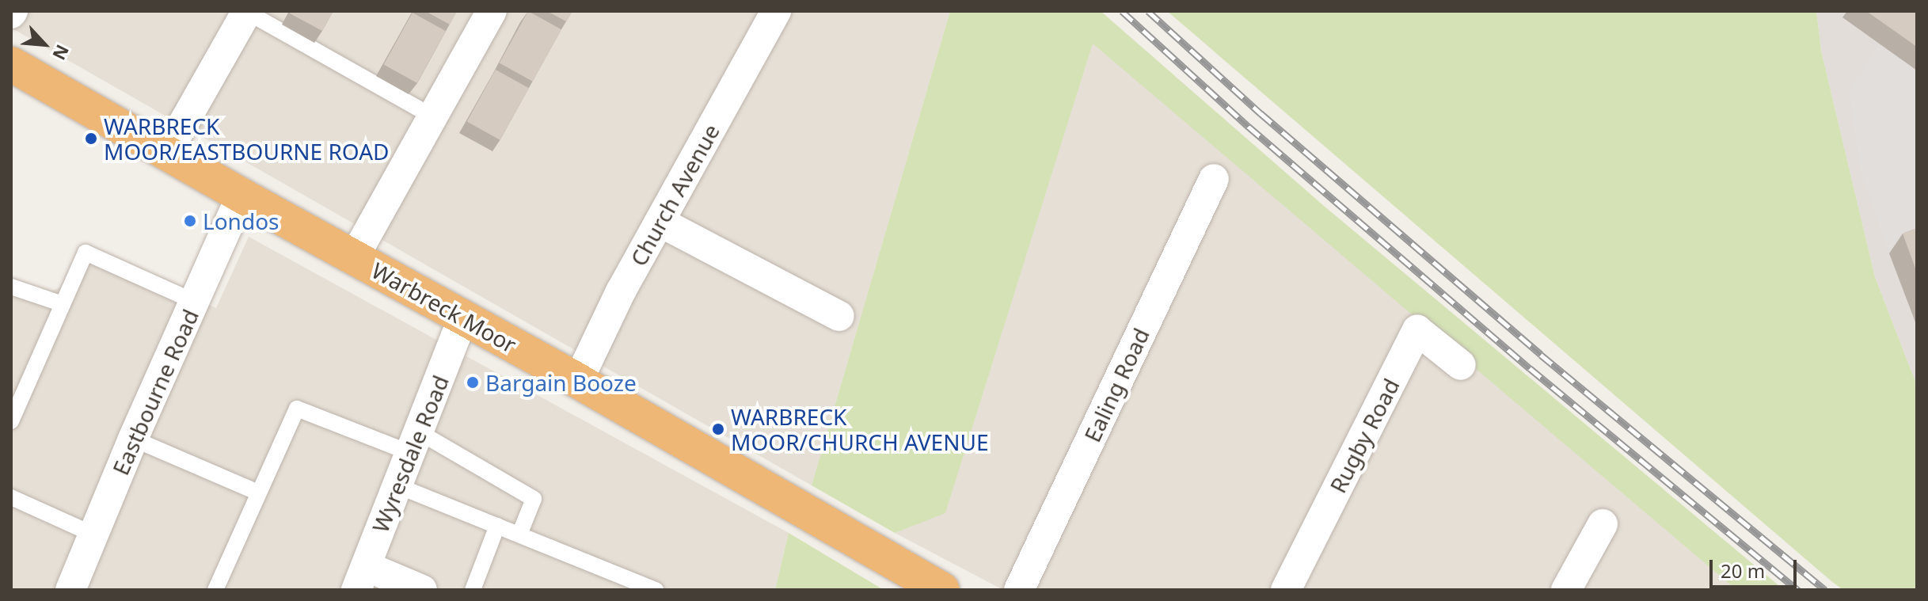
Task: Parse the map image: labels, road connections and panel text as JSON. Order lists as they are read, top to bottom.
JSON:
{
  "streets": {
    "highway": ["Warbreck Moor"],
    "street": [
      "Church Avenue",
      "Ealing Road",
      "Eastbourne Road",
      "Rugby Road",
      "Wyresdale Road"
    ]
  },
  "crossings": [
    ["Church Avenue", "Warbreck Moor"],
    ["Warbreck Moor", "Eastbourne Road"],
    ["Warbreck Moor", "Wyresdale Road"]
  ],
  "places": [
    "WARBRECK MOOR/EASTBOURNE ROAD",
    "Londos",
    "Bargain Booze",
    "WARBRECK MOOR/CHURCH AVENUE"
  ],
  "scale_bar": "20 m",
  "north": "bottom right"
}
